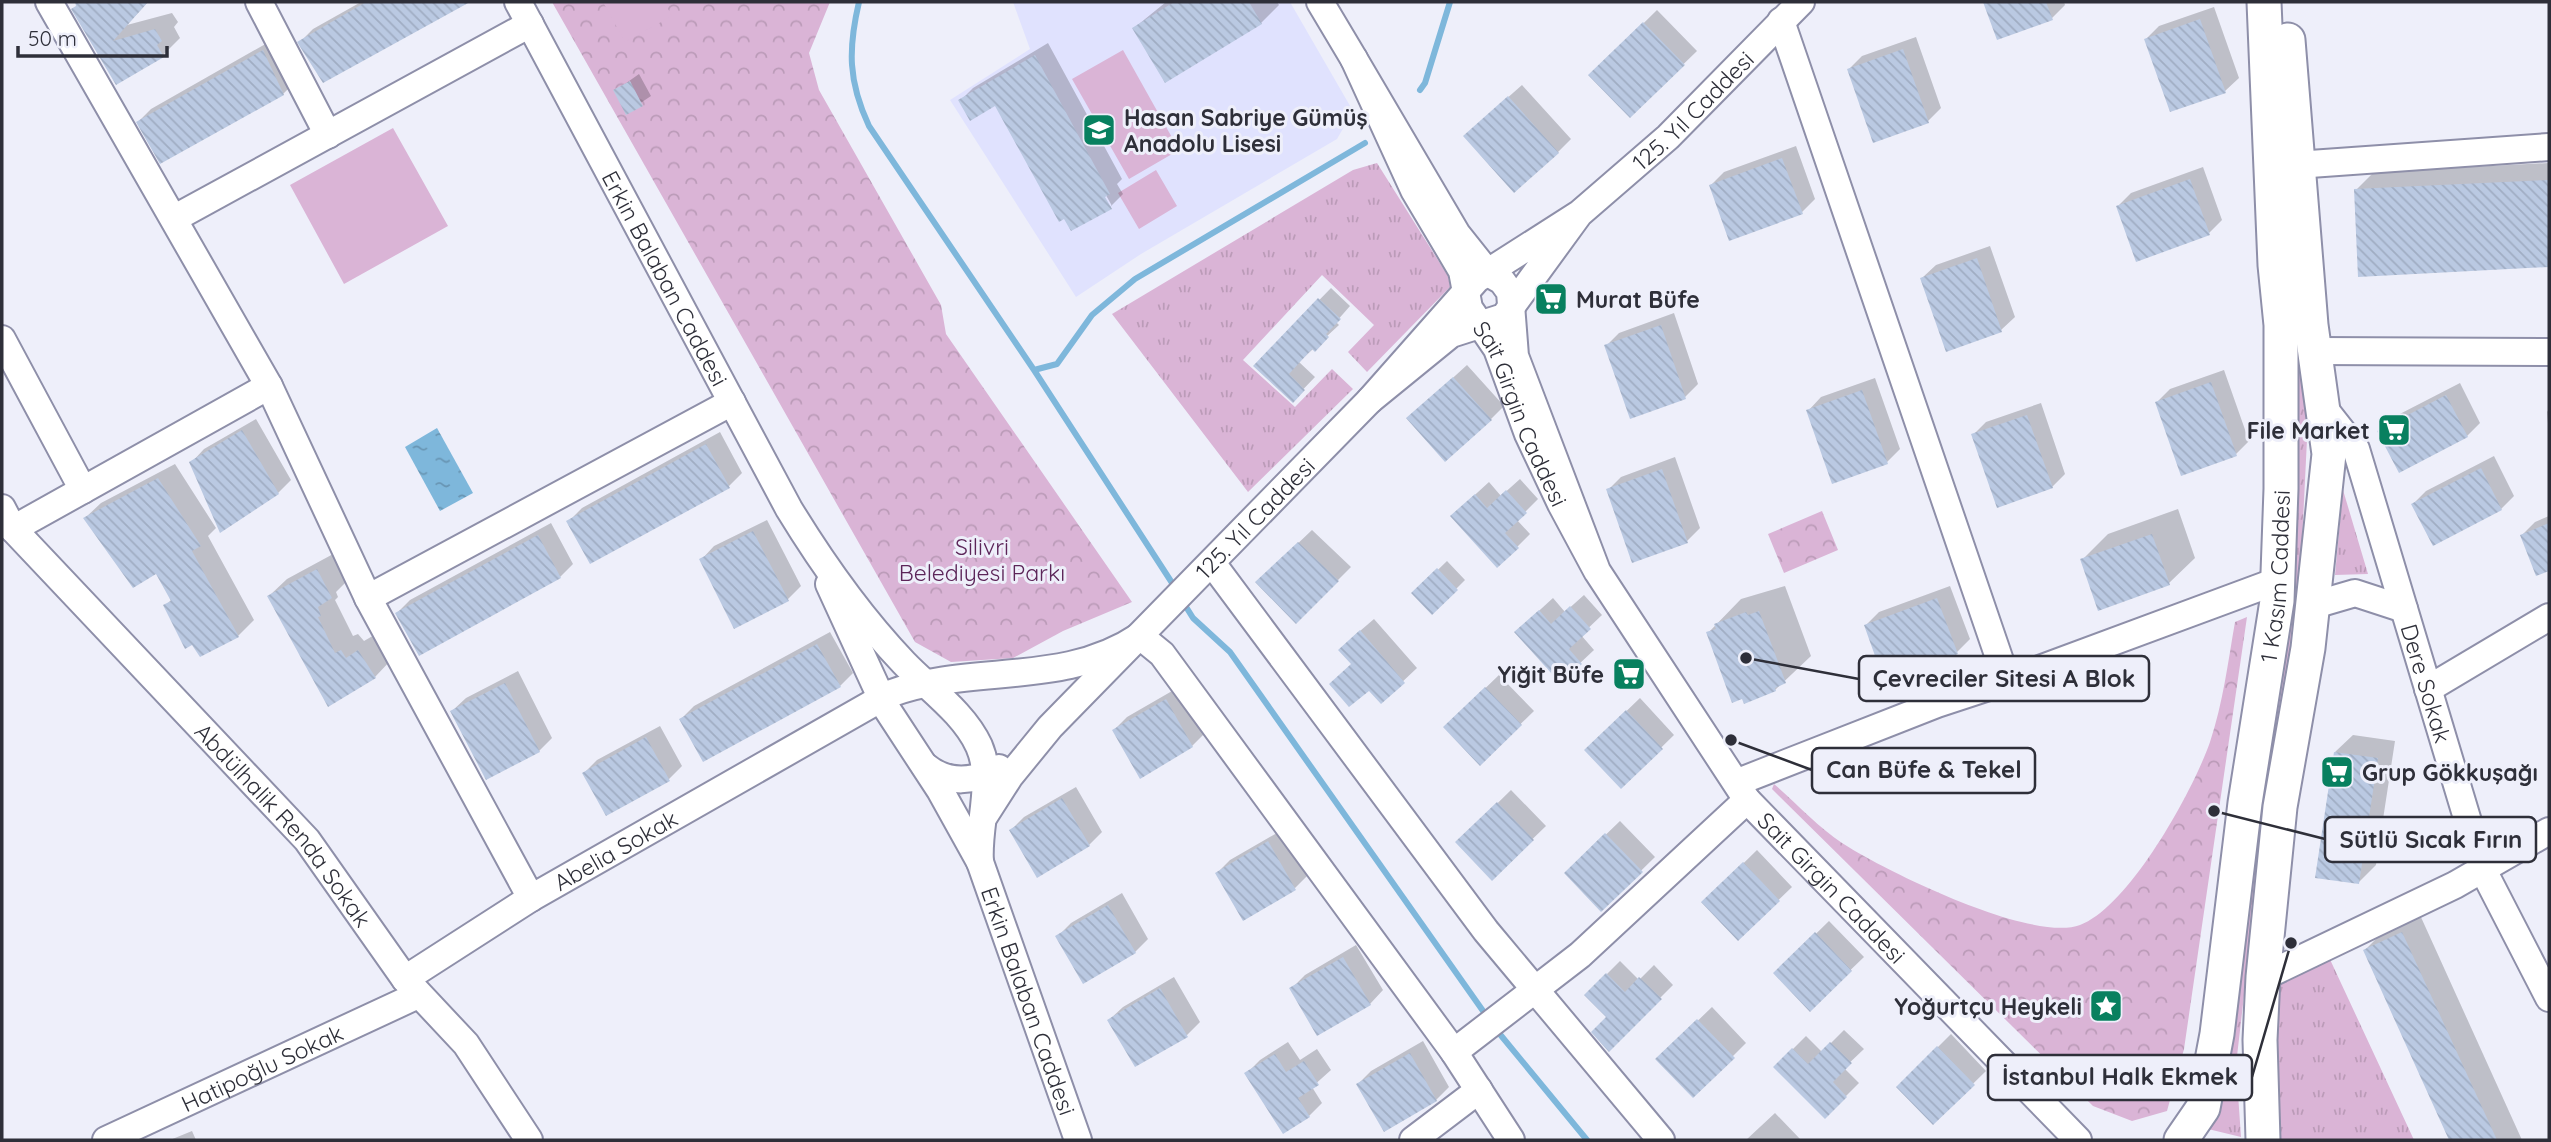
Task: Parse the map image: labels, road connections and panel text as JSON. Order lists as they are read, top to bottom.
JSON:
{
  "streets": {
    "main road": ["1 Kasım Caddesi"],
    "street": [
      "125. Yıl Caddesi",
      "Erkin Balaban Caddesi",
      "Sait Girgin Caddesi",
      "Dere Sokak",
      "Abdülhalik Renda Sokak",
      "Abelia Sokak",
      "Hatipoğlu Sokak"
    ]
  },
  "crossings": [
    ["125. Yıl Caddesi", "Sait Girgin Caddesi"],
    ["1 Kasım Caddesi", "Dere Sokak"],
    ["Abdülhalik Renda Sokak", "Abelia Sokak"],
    ["Abdülhalik Renda Sokak", "Hatipoğlu Sokak"],
    ["Abelia Sokak", "Hatipoğlu Sokak"]
  ],
  "parks": ["Silivri Belediyesi Parkı"],
  "places": {
    "school or university": ["Hasan Sabriye Gümüş Anadolu Lisesi"],
    "supermarket": [
      "Murat Büfe",
      "File Market",
      "Yiğit Büfe",
      "Grup Gökkuşağı"
    ],
    "other": [
      "Çevreciler Sitesi A Blok",
      "Can Büfe & Tekel",
      "Sütlü Sıcak Fırın",
      "İstanbul Halk Ekmek"
    ],
    "place": ["Yoğurtçu Heykeli"]
  },
  "scale_bar": "50 m"
}
